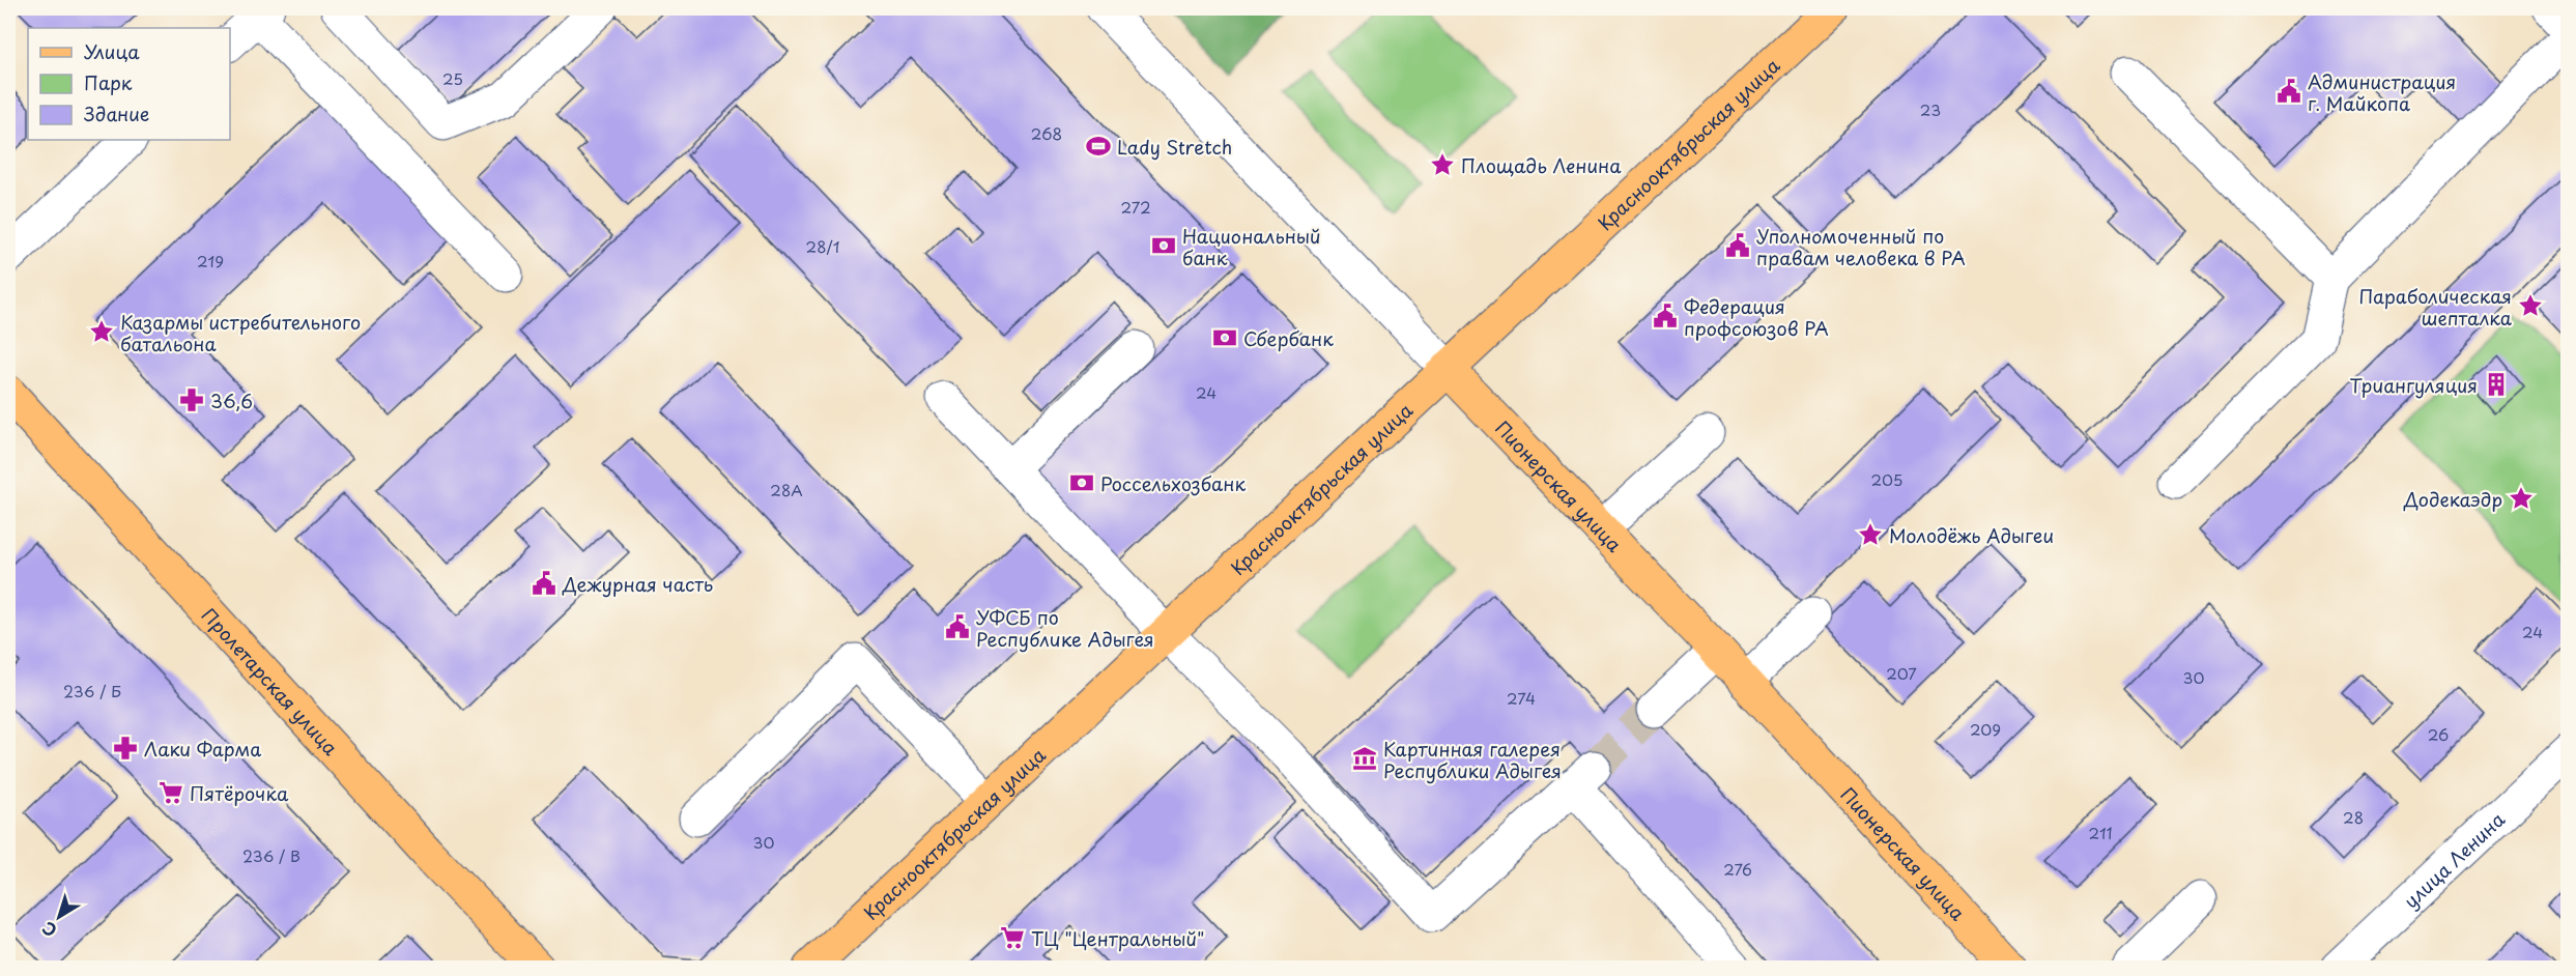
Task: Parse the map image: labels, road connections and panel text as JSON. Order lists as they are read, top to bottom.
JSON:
{
  "streets": {
    "main road": ["Краснооктябрьская улица", "Пионерская улица", "Пролетарская улица"],
    "street": ["улица Ленина"]
  },
  "crossings": [
    ["Краснооктябрьская улица", "Пионерская улица"]
  ],
  "places": {
    "public building": [
      "Администрация г. Майкопа",
      "Уполномоченный по правам человека в РА",
      "Федерация профсоюзов РА",
      "Дежурная часть",
      "УФСБ по Республике Адыгея"
    ],
    "sports": ["Lady Stretch"],
    "place": [
      "Площадь Ленина",
      "Параболическая шепталка",
      "Казармы истребительного батальона",
      "Додекаэдр",
      "Молодёжь Адыгеи"
    ],
    "bank": ["Национальный банк", "Сбербанк", "Россельхозбанк"],
    "building": ["Триангуляция"],
    "pharmacy": ["36,6", "Лаки Фарма"],
    "museum": ["Картинная галерея Республики Адыгея"],
    "supermarket": ["Пятёрочка", "ТЦ \"Центральный\""]
  },
  "house_numbers": [
    "25",
    "23",
    "268",
    "272",
    "28/1",
    "219",
    "24",
    "205",
    "28А",
    "24",
    "207",
    "30",
    "236 / Б",
    "274",
    "209",
    "26",
    "28",
    "211",
    "30",
    "236 / В",
    "276"
  ],
  "legend": ["Улица", "Парк", "Здание"],
  "north": "bottom left"
}
